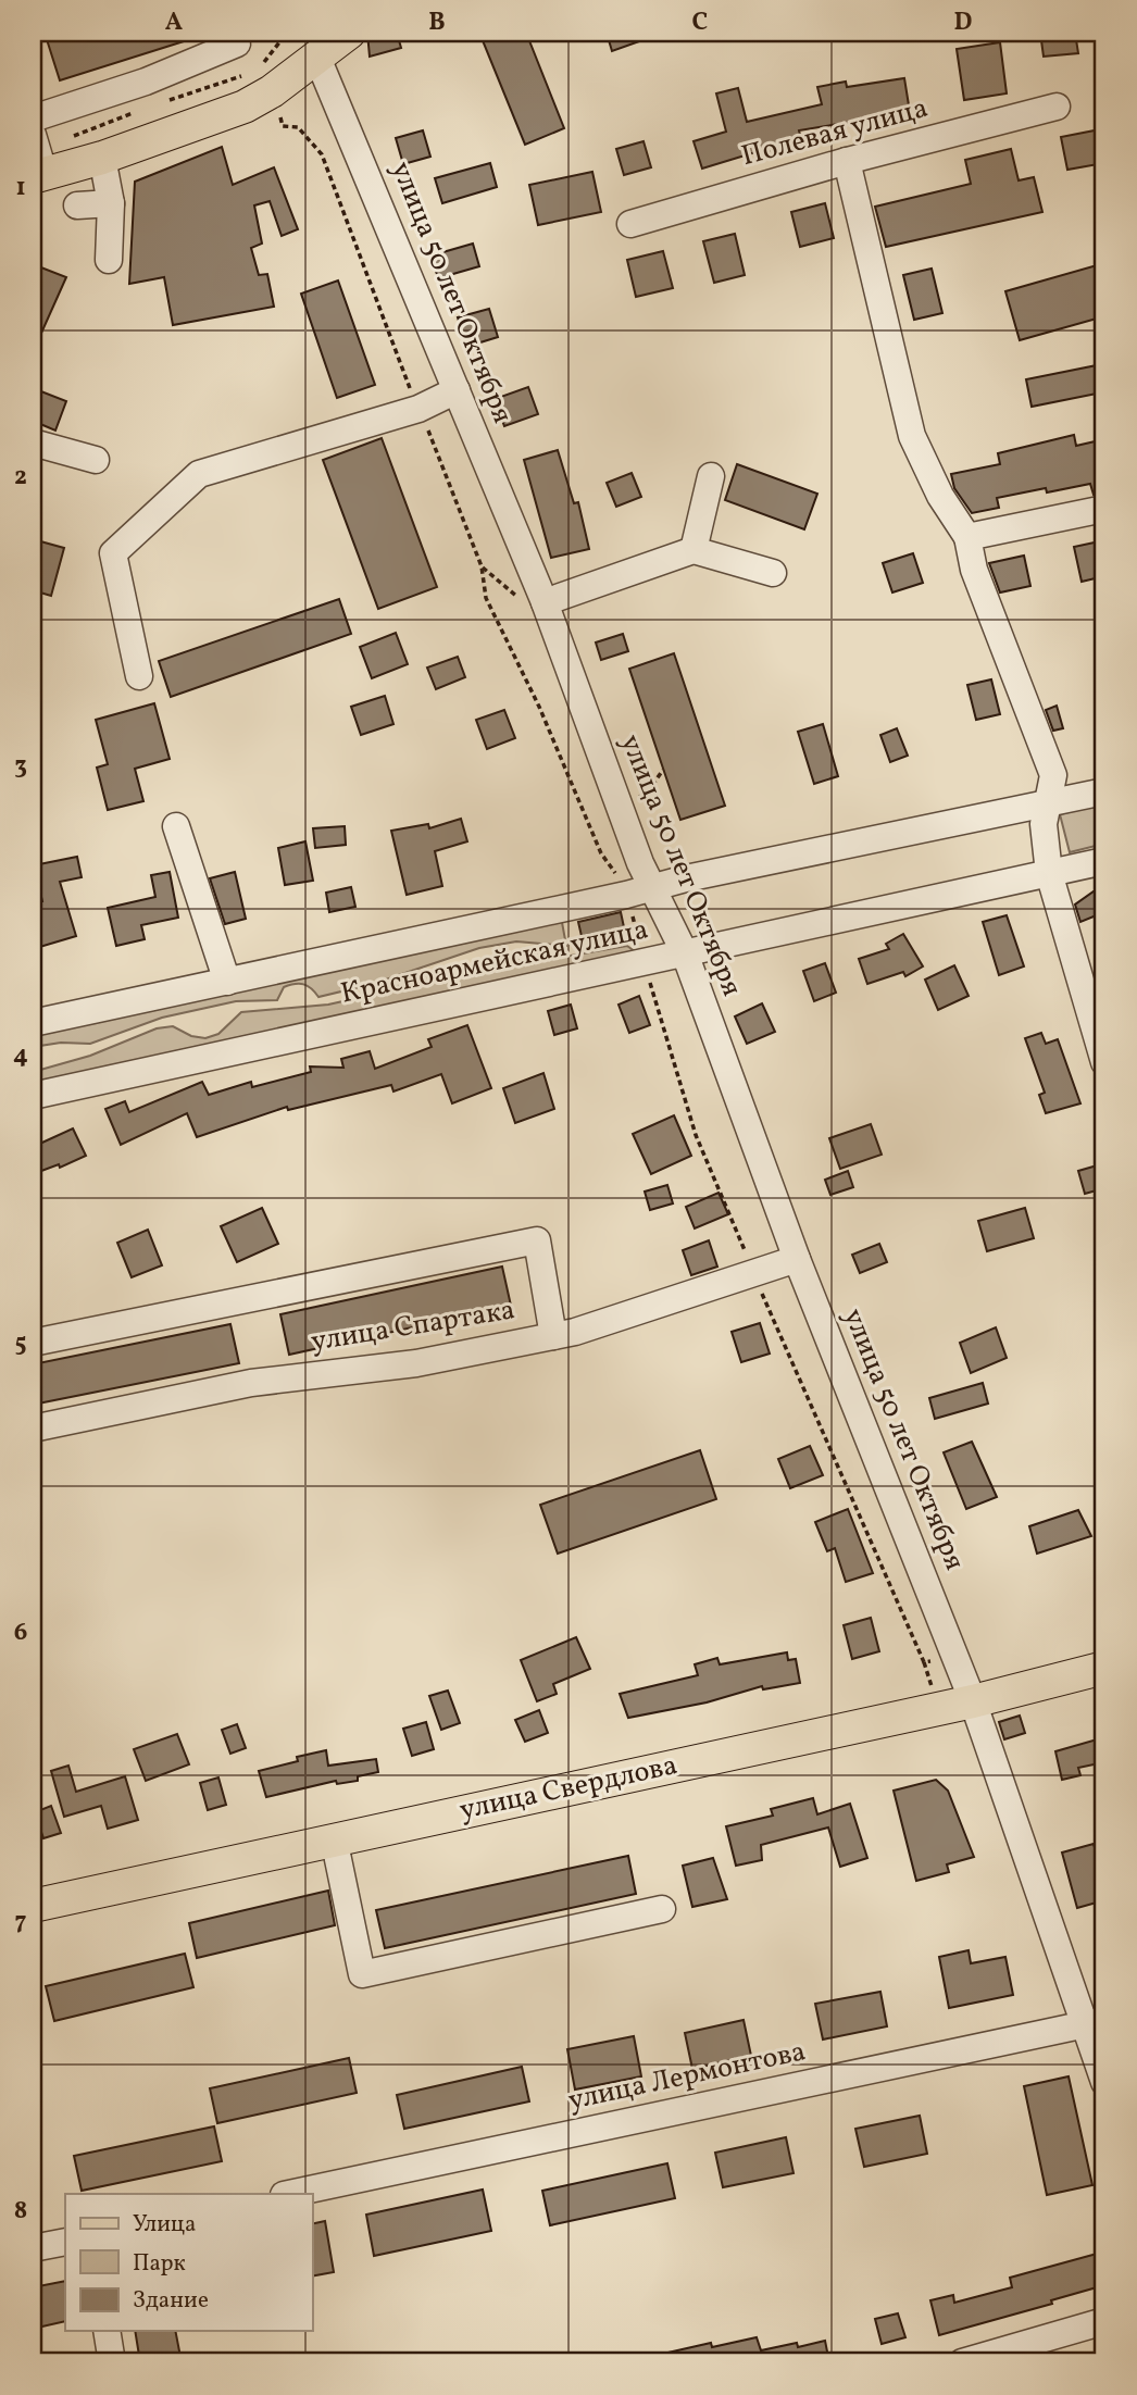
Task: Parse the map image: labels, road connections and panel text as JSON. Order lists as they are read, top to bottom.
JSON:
{
  "streets": {
    "main road": ["улица Свердлова"],
    "street": [
      "Полевая улица",
      "улица 50 лет Октября",
      "Красноармейская улица",
      "улица Спартака",
      "улица Лермонтова"
    ]
  },
  "crossings": [
    ["улица 50 лет Октября", "Красноармейская улица"],
    ["улица 50 лет Октября", "улица Спартака"],
    ["улица 50 лет Октября", "улица Свердлова"],
    ["улица 50 лет Октября", "улица Лермонтова"]
  ],
  "legend": ["Улица", "Парк", "Здание"],
  "grid": {
    "columns": [
      "A",
      "B",
      "C",
      "D"
    ],
    "rows": [
      "1",
      "2",
      "3",
      "4",
      "5",
      "6",
      "7",
      "8"
    ]
  }
}
